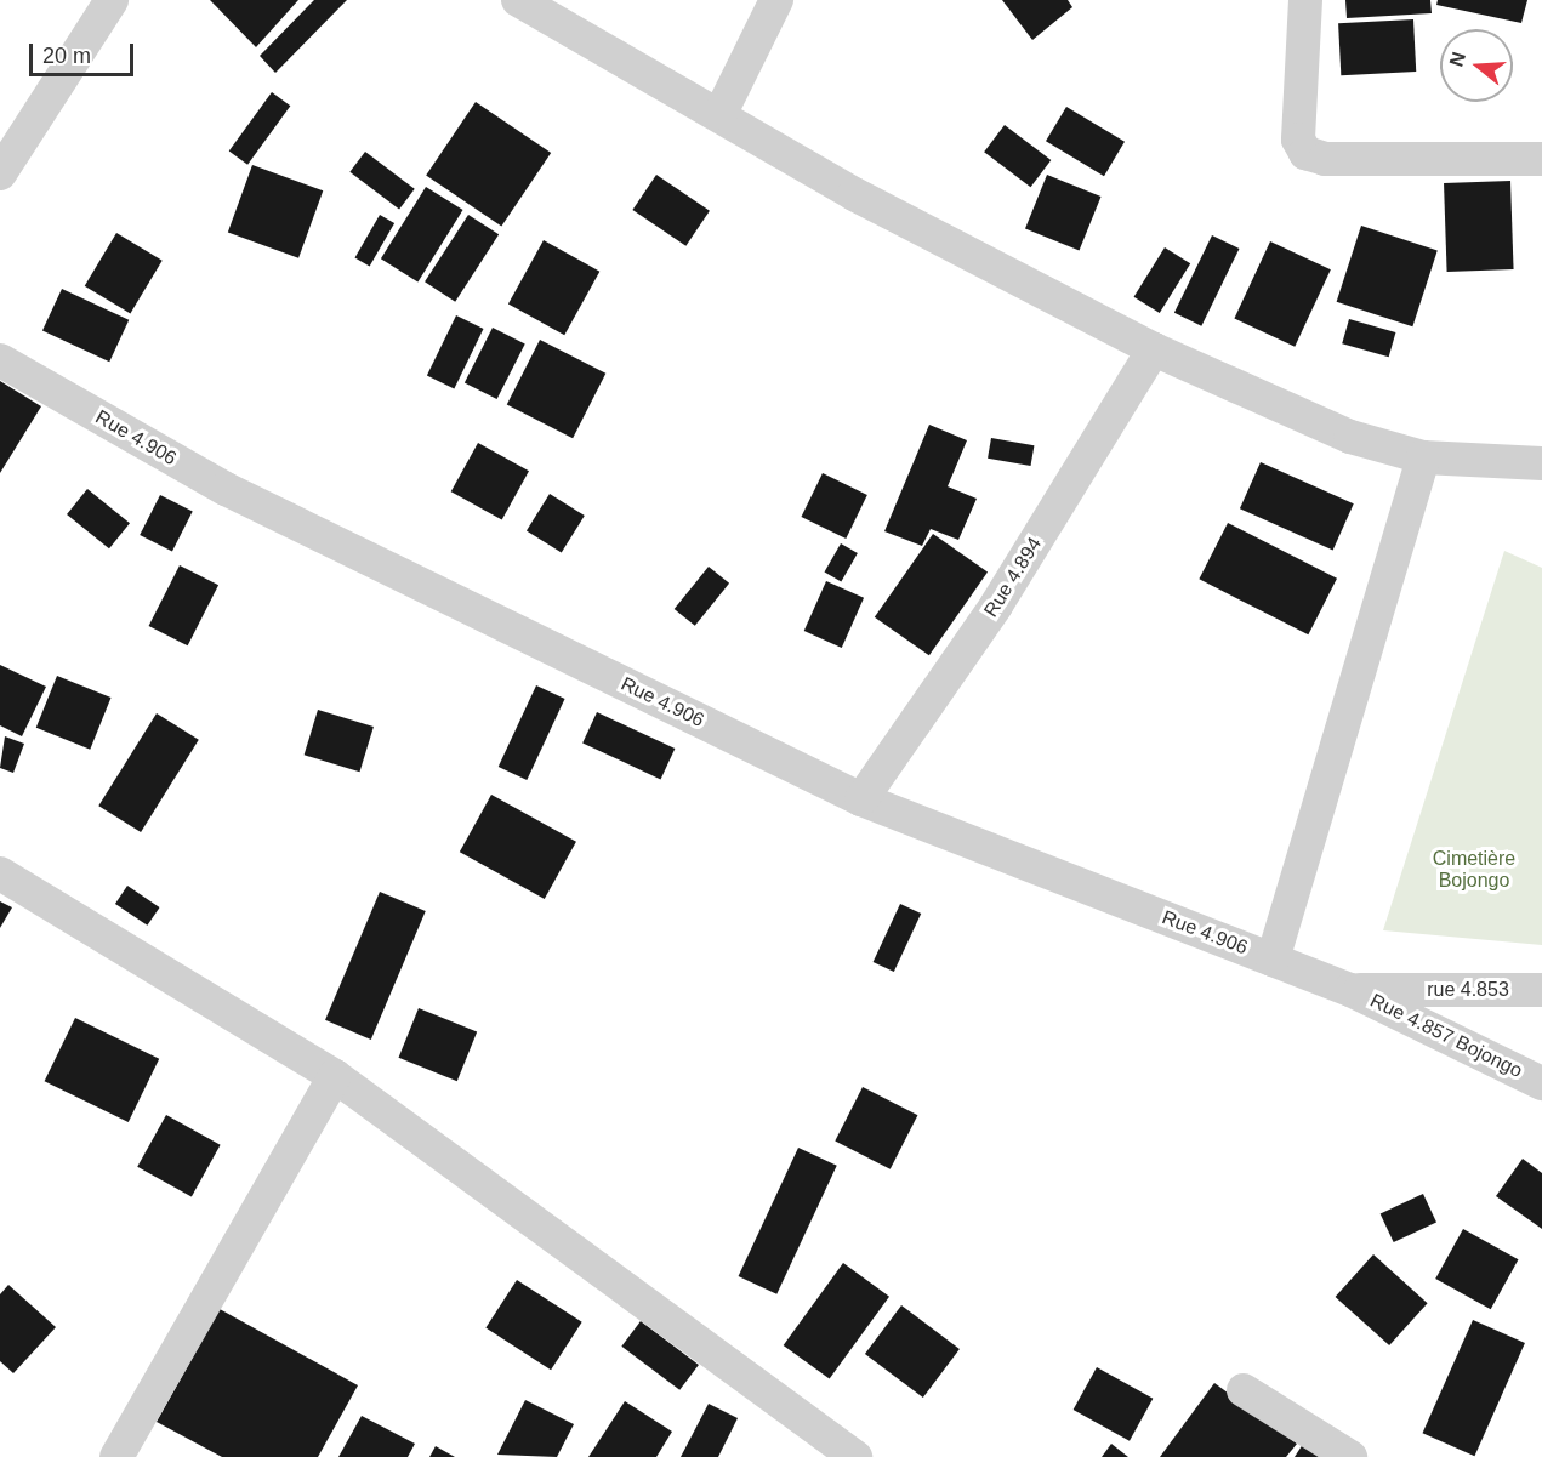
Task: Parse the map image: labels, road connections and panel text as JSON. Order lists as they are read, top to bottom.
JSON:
{
  "streets": {
    "street": [
      "Rue 4.906",
      "Rue 4.894",
      "rue 4.853",
      "Rue 4.857 Bojongo"
    ]
  },
  "crossings": [
    ["Rue 4.906", "Rue 4.894"],
    ["Rue 4.906", "rue 4.853"],
    ["Rue 4.906", "Rue 4.857 Bojongo"],
    ["rue 4.853", "Rue 4.857 Bojongo"]
  ],
  "parks": ["Cimetière Bojongo"],
  "scale_bar": "20 m",
  "north": "left"
}
